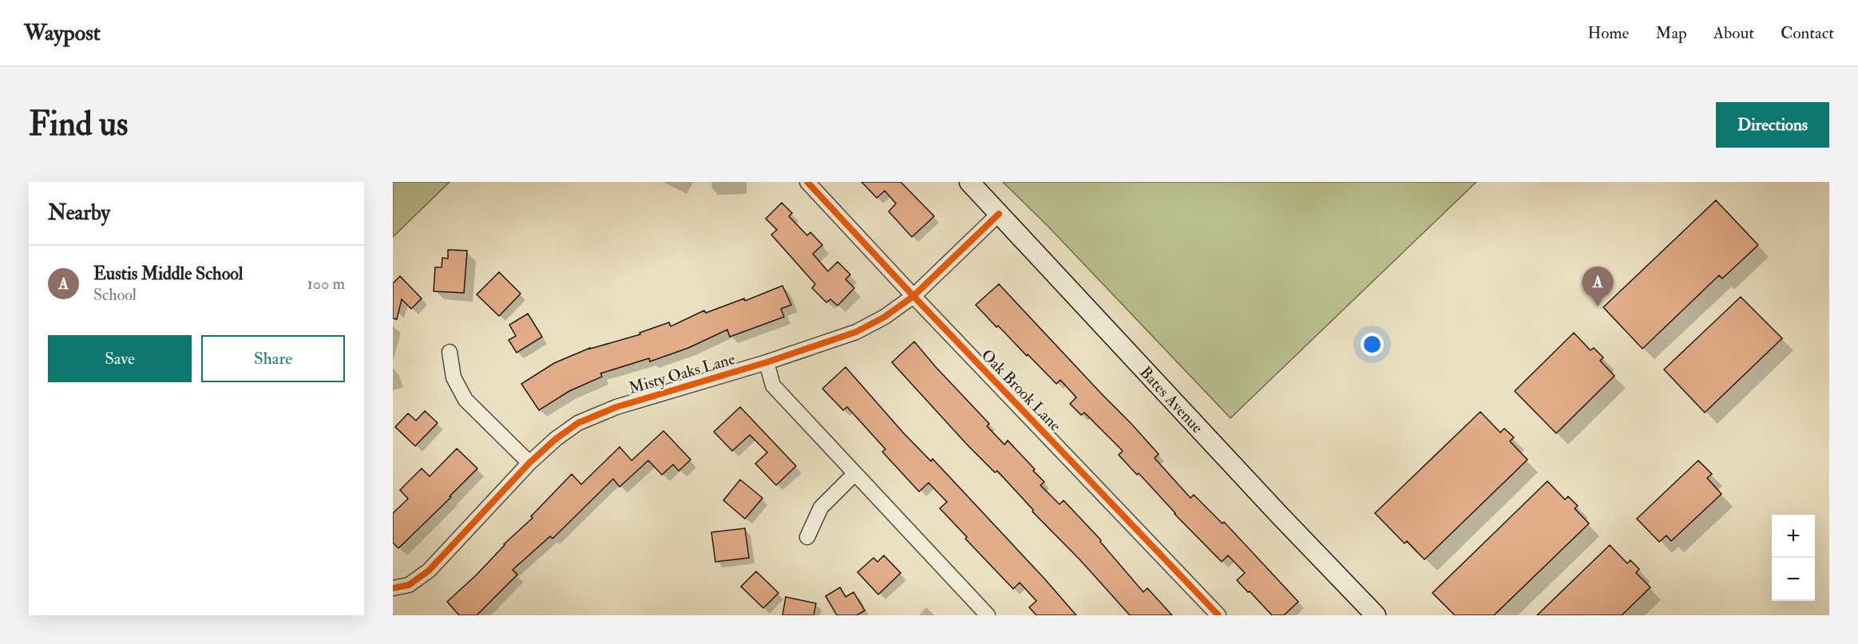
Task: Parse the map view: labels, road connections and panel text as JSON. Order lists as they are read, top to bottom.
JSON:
{
  "streets": {
    "street": ["Misty Oaks Lane", "Oak Brook Lane", "Bates Avenue"]
  },
  "crossings": [
    ["Misty Oaks Lane", "Oak Brook Lane"],
    ["Misty Oaks Lane", "Bates Avenue"]
  ],
  "page": {
    "header": "Waypost",
    "nav": [
      "Home",
      "Map",
      "About",
      "Contact"
    ],
    "buttons": [
      "Directions",
      ["Save", "Share"]
    ],
    "title": "Find us",
    "heading": "Nearby",
    "list": [
      {
        "mark": "A",
        "name": "Eustis Middle School",
        "note": "School",
        "value": "100 m"
      }
    ],
    "pins": "A",
    "map_buttons": ["+", "−"]
  }
}
